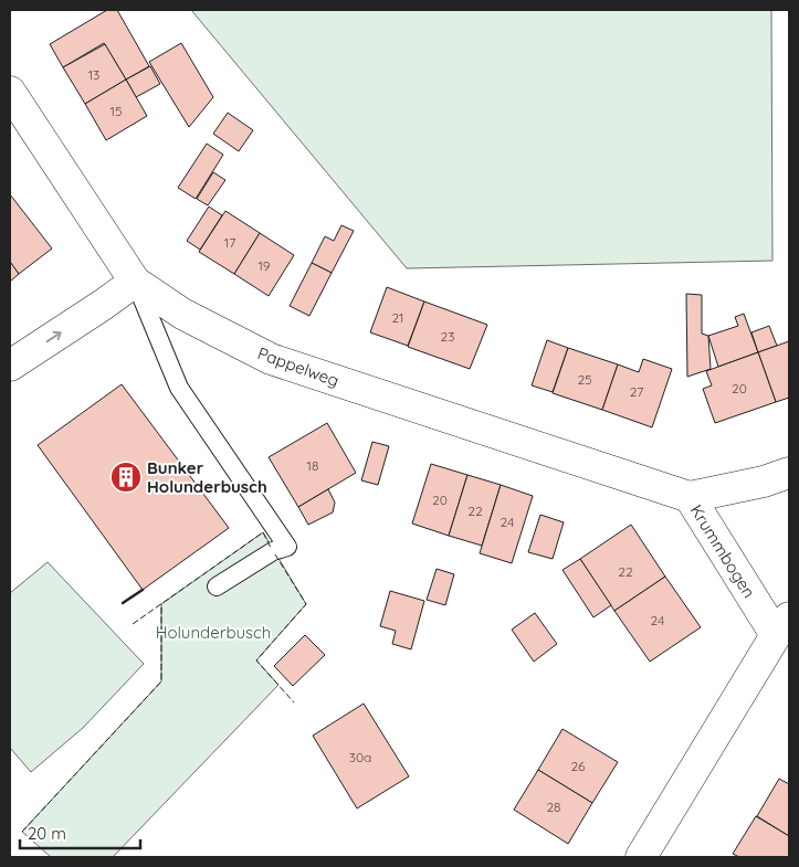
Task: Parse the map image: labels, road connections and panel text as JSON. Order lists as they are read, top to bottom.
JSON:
{
  "streets": {
    "street": ["Pappelweg", "Krummbogen"]
  },
  "crossings": [
    ["Pappelweg", "Krummbogen"]
  ],
  "parks": ["Holunderbusch"],
  "places": {
    "building": ["Bunker Holunderbusch"]
  },
  "house_numbers": [
    "13",
    "15",
    "17",
    "19",
    "21",
    "23",
    "25",
    "20",
    "27",
    "18",
    "20",
    "22",
    "24",
    "22",
    "24",
    "30a",
    "26",
    "28"
  ],
  "scale_bar": "20 m"
}
